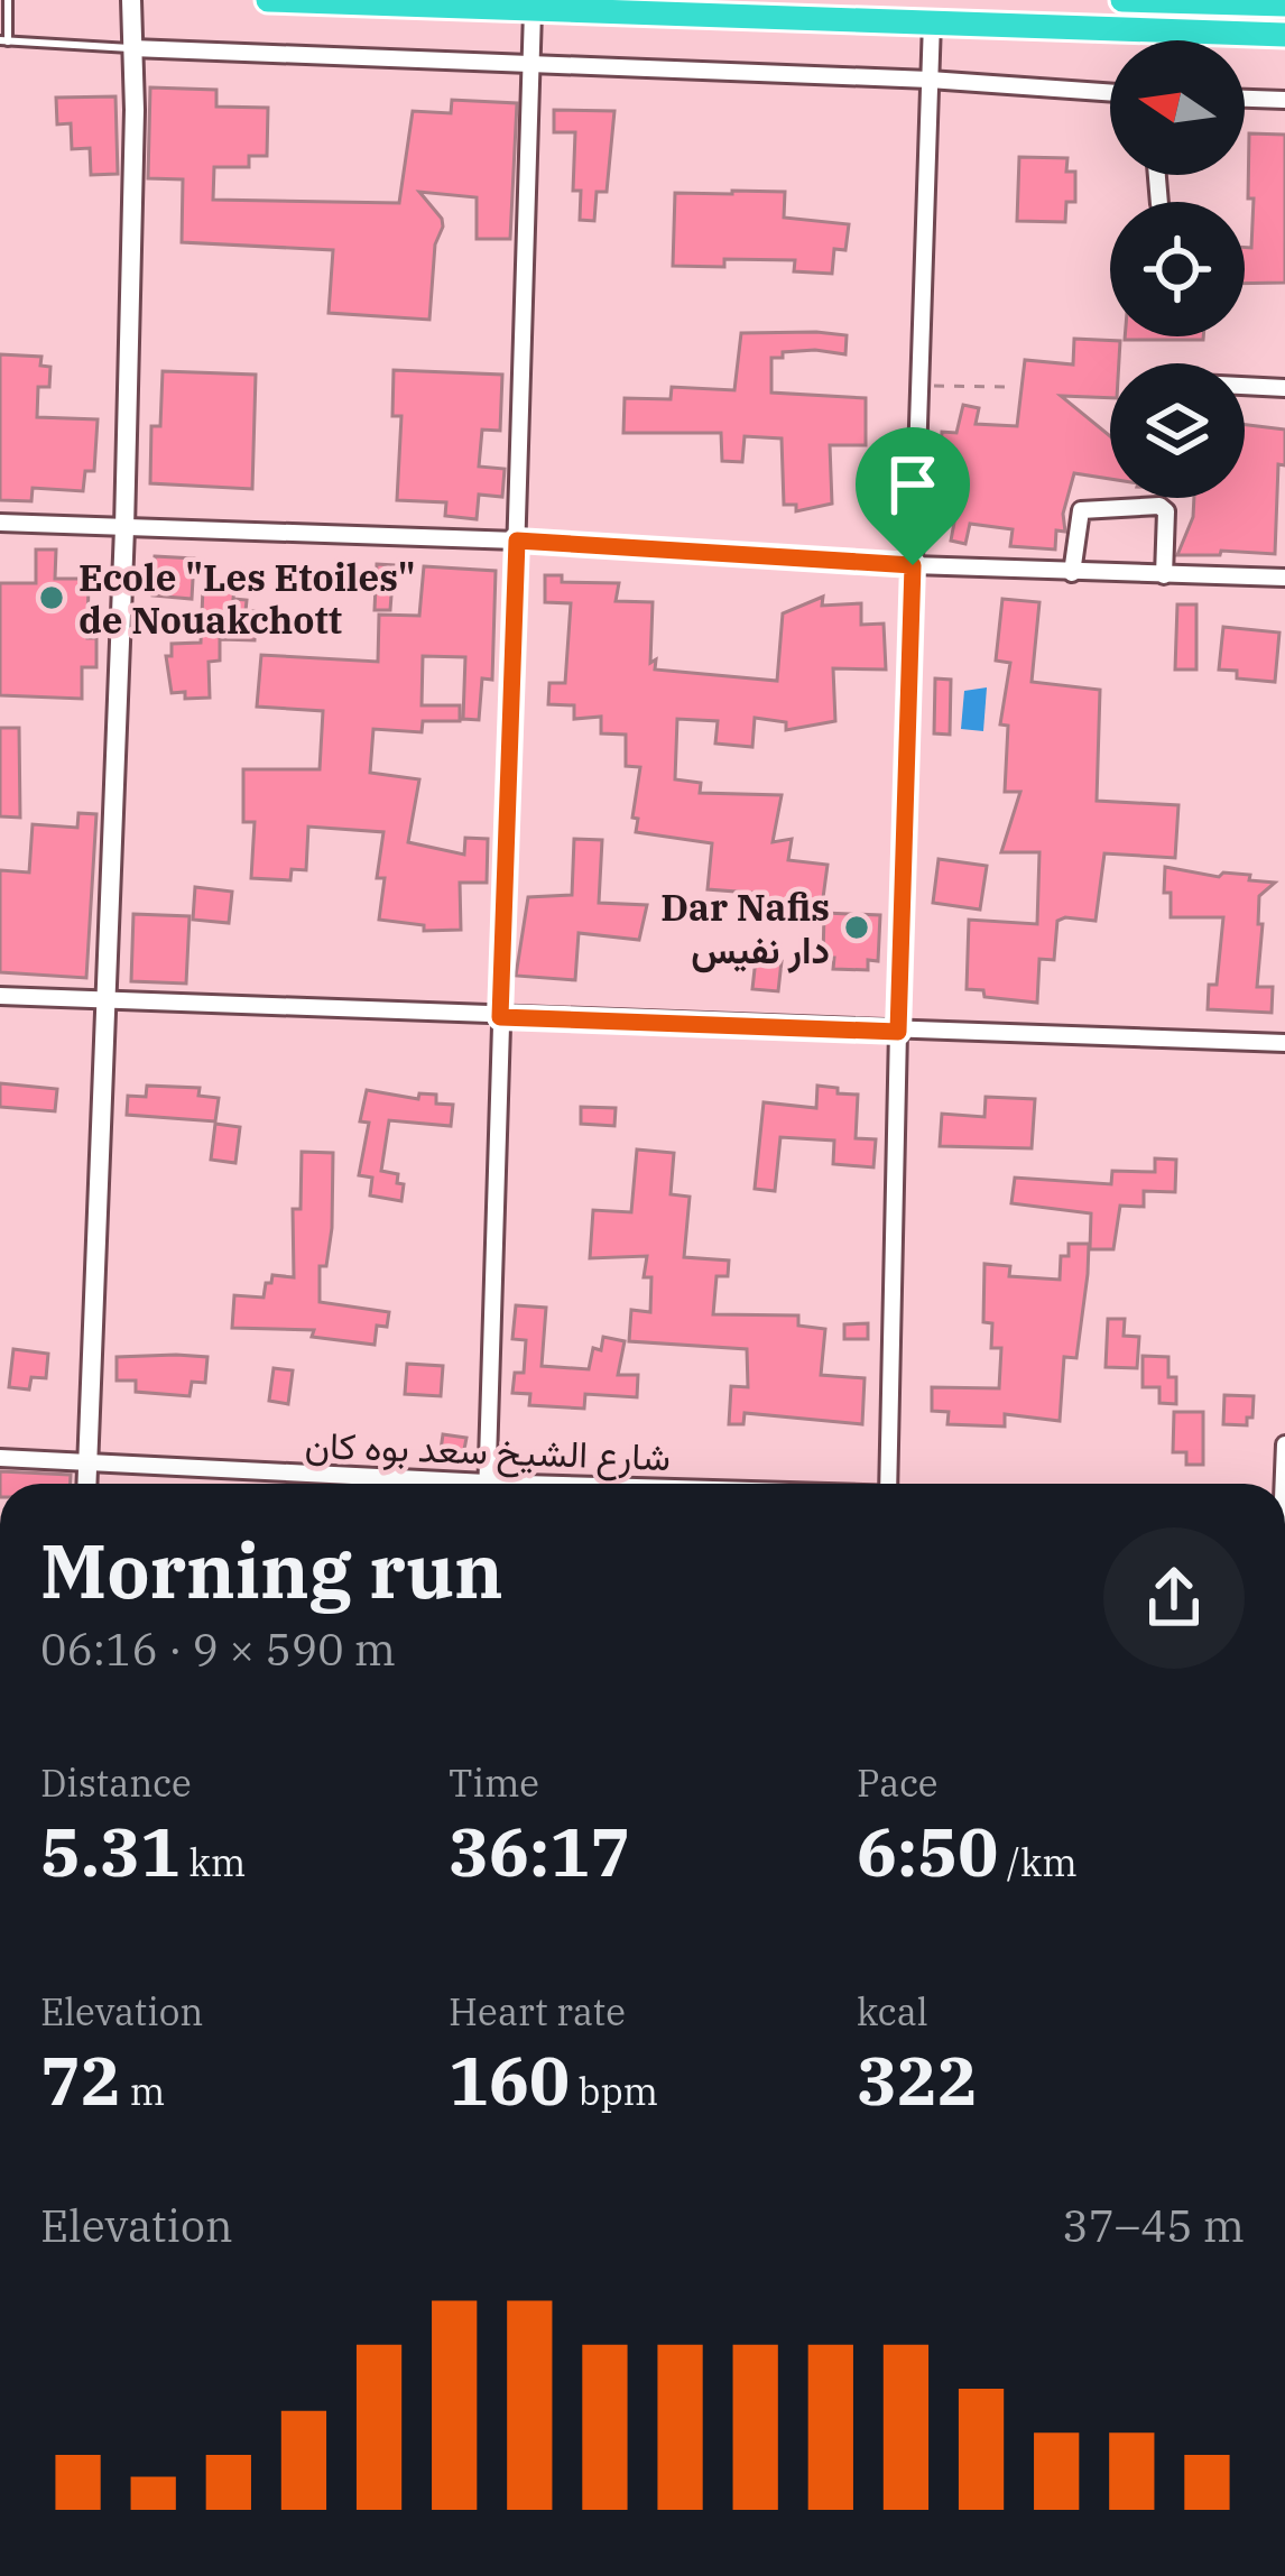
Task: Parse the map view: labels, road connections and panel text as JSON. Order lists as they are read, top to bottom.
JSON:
{
  "streets": {
    "street": ["شارع الشيخ سعد بوه كان"]
  },
  "places": ["Ecole \"Les Etoiles\" de Nouakchott", "Dar Nafis دار نفيس"],
  "north": "left",
  "page": {
    "heading": ["Morning run", "06:16 · 9 × 590 m"],
    "stats": [
      ["Distance", "5.31 km"],
      ["Time", "36:17"],
      ["Pace", "6:50 /km"],
      ["Elevation", "72 m"],
      ["Heart rate", "160 bpm"],
      ["kcal", "322"]
    ],
    "chart": ["Elevation", "37–45 m"]
  }
}
